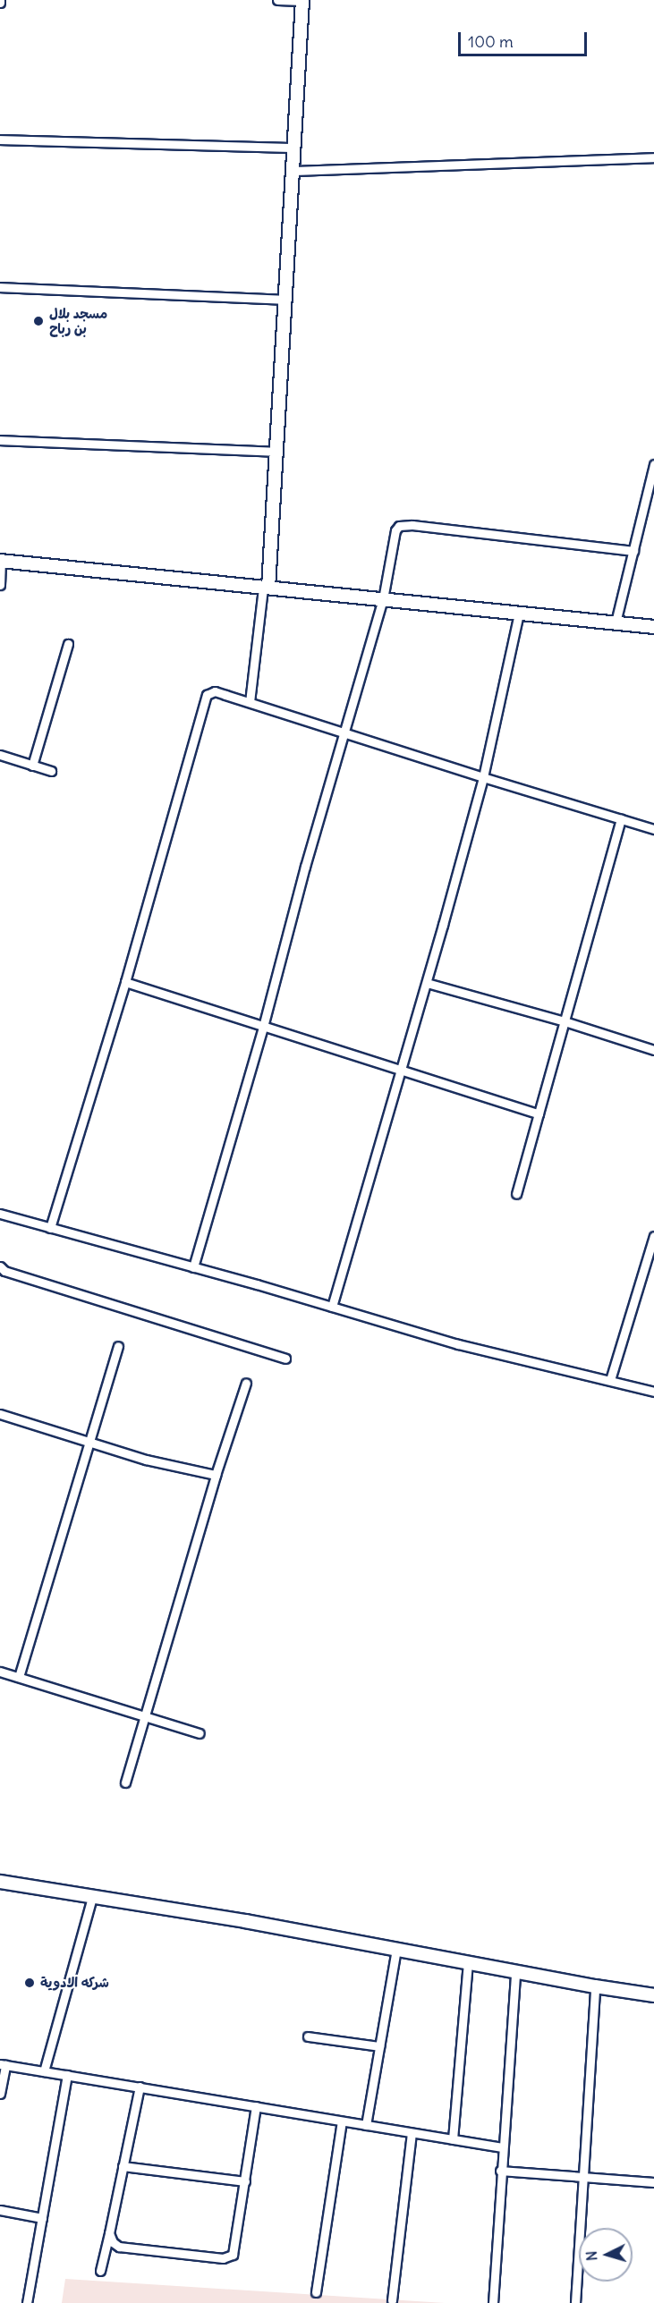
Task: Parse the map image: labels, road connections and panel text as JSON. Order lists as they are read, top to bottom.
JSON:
{
  "places": ["مسجد بلال بن رباح", "شركه الادوية"],
  "scale_bar": "100 m",
  "north": "left"
}
